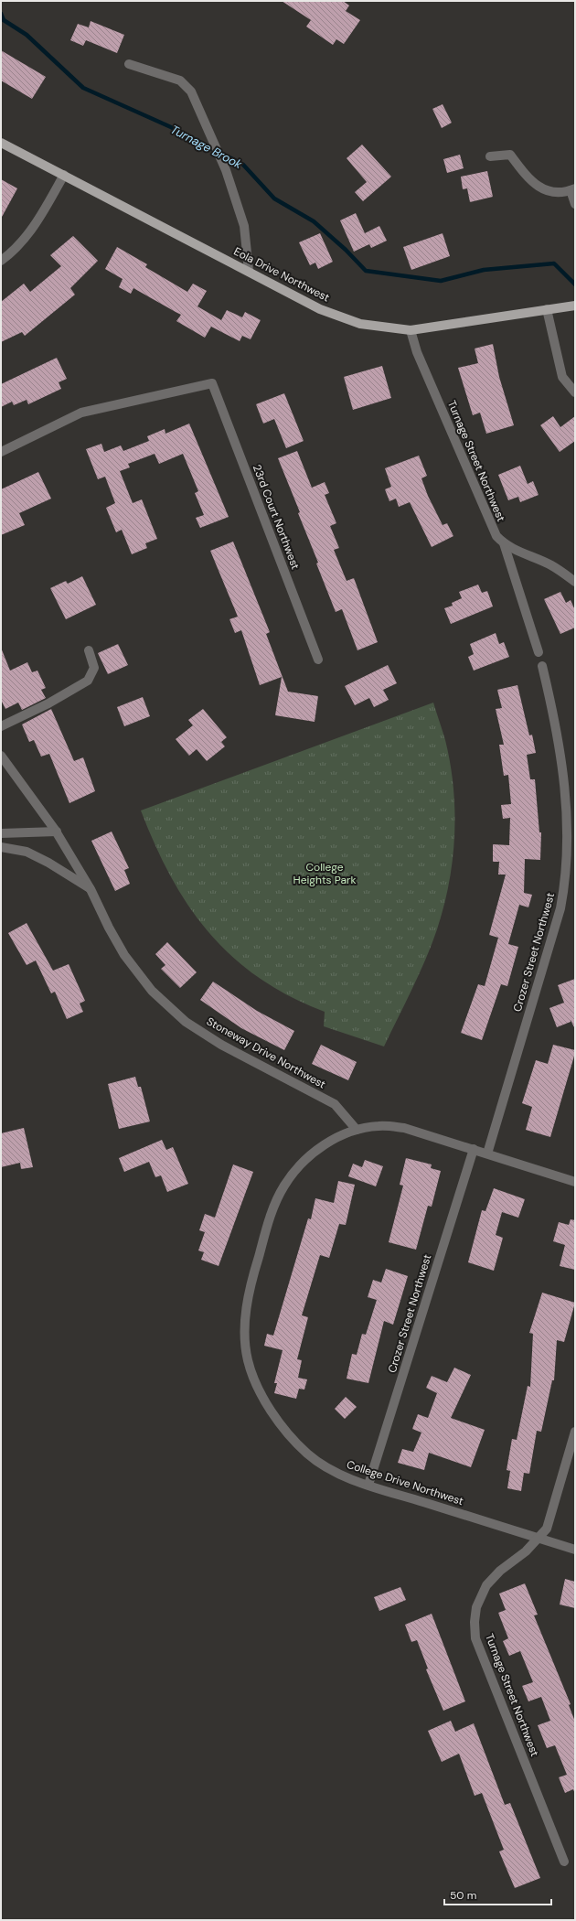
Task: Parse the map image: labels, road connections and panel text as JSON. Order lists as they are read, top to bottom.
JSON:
{
  "streets": {
    "main road": ["Eola Drive Northwest"],
    "street": [
      "Turnage Street Northwest",
      "23rd Court Northwest",
      "Crozer Street Northwest",
      "Stoneway Drive Northwest",
      "College Drive Northwest"
    ]
  },
  "crossings": [
    ["Eola Drive Northwest", "Turnage Street Northwest"],
    ["Turnage Street Northwest", "College Drive Northwest"],
    ["Crozer Street Northwest", "College Drive Northwest"],
    ["Stoneway Drive Northwest", "College Drive Northwest"]
  ],
  "water": ["Turnage Brook"],
  "parks": ["College Heights Park"],
  "scale_bar": "50 m"
}
